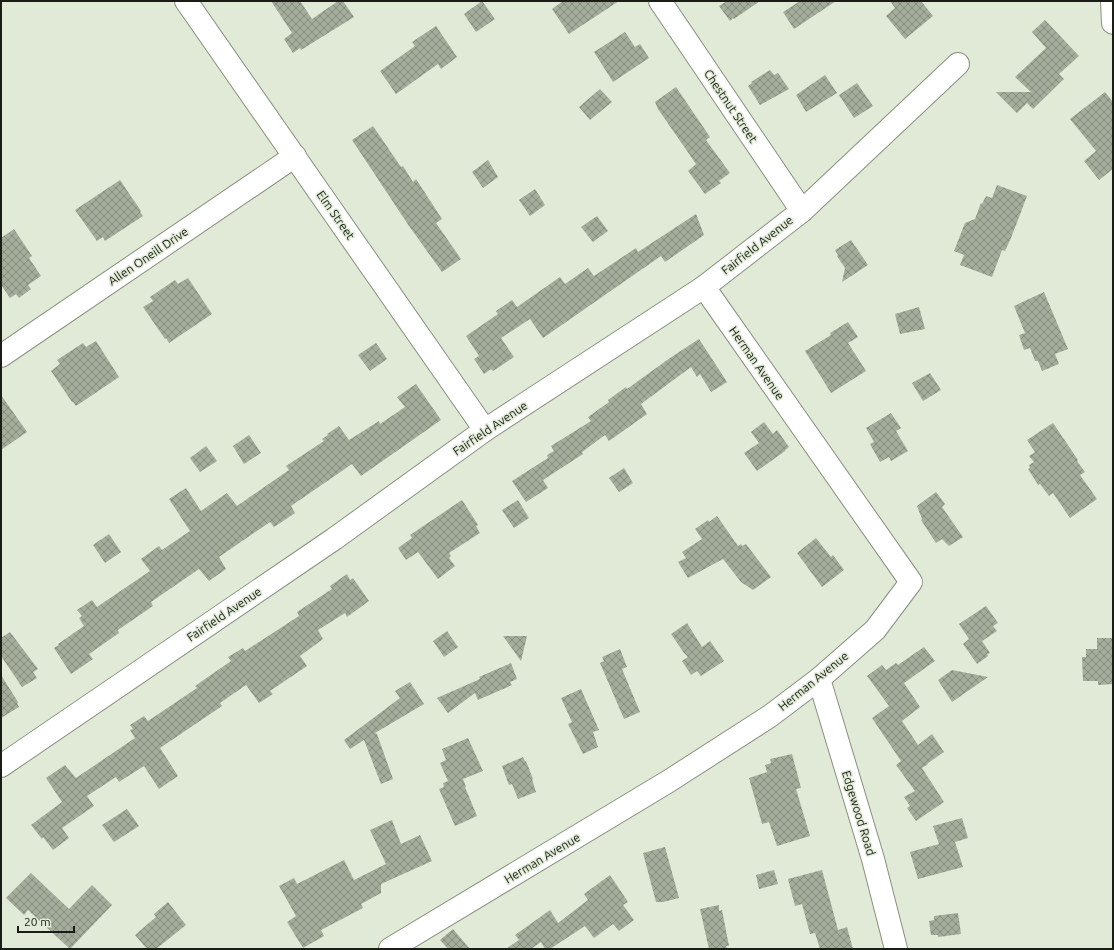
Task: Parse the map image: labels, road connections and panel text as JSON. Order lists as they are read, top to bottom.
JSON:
{
  "streets": {
    "street": [
      "Chestnut Street",
      "Elm Street",
      "Fairfield Avenue",
      "Allen Oneill Drive",
      "Herman Avenue",
      "Edgewood Road"
    ]
  },
  "crossings": [
    ["Chestnut Street", "Fairfield Avenue"],
    ["Elm Street", "Fairfield Avenue"],
    ["Elm Street", "Allen Oneill Drive"],
    ["Fairfield Avenue", "Herman Avenue"],
    ["Herman Avenue", "Edgewood Road"]
  ],
  "scale_bar": "20 m"
}
